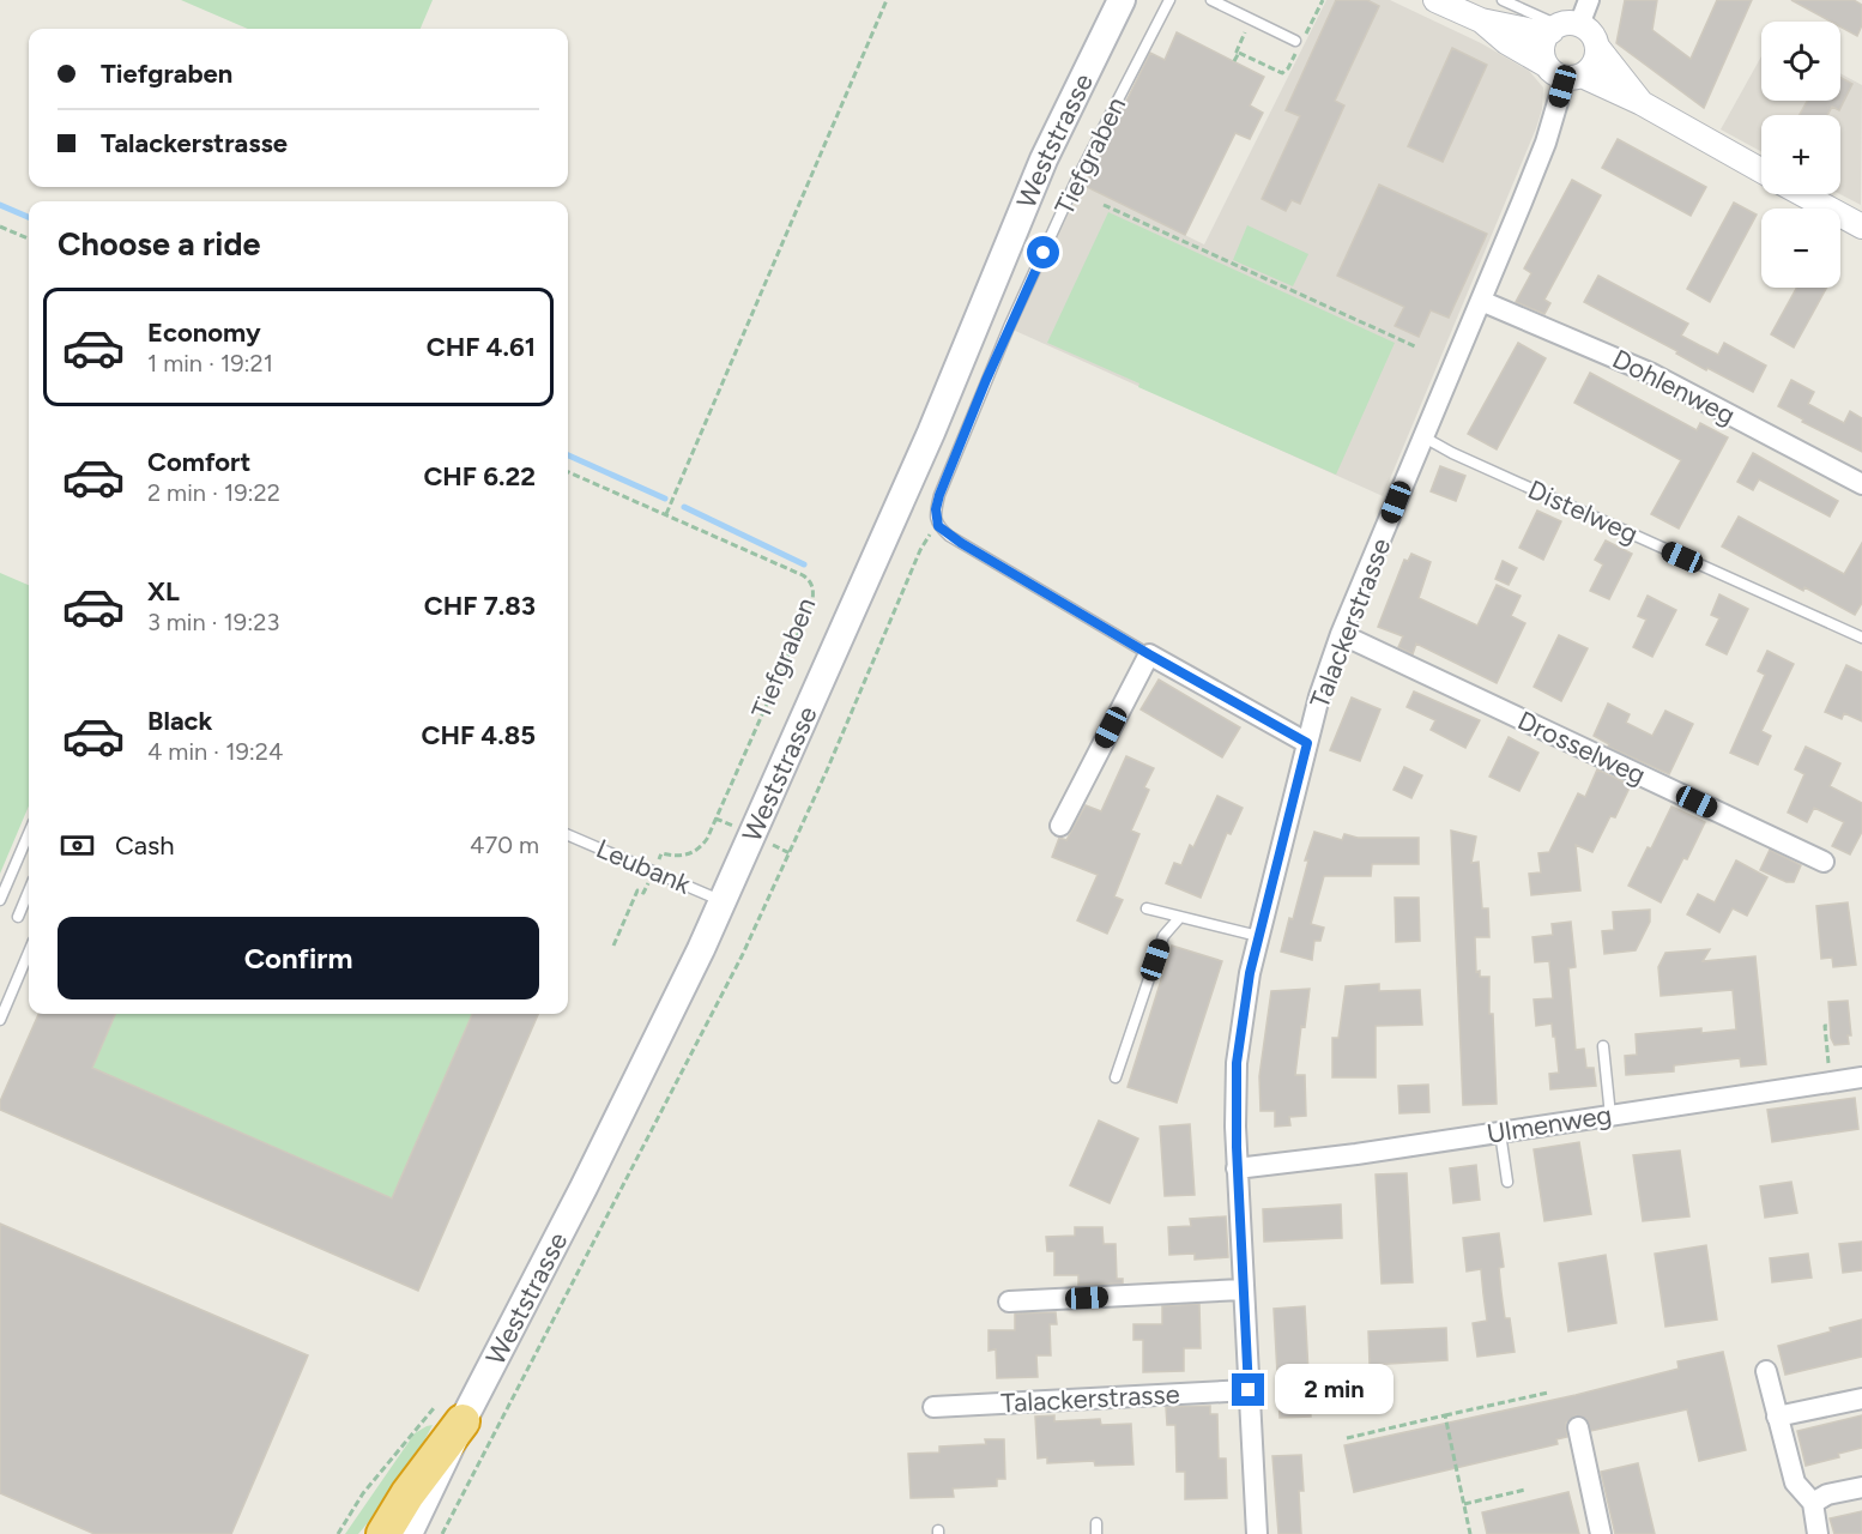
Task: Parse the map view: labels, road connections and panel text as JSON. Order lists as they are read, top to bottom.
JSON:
{
  "streets": {
    "main road": ["Weststrasse"],
    "street": [
      "Dohlenweg",
      "Talackerstrasse",
      "Drosselweg",
      "Ulmenweg"
    ],
    "lane": ["Tiefgraben", "Distelweg", "Leubank"]
  },
  "crossings": [
    ["Weststrasse", "Leubank"],
    ["Tiefgraben", "Leubank"],
    ["Dohlenweg", "Talackerstrasse"],
    ["Distelweg", "Talackerstrasse"],
    ["Talackerstrasse", "Drosselweg"],
    ["Talackerstrasse", "Ulmenweg"]
  ],
  "page": {
    "map_buttons": ["+", "−"],
    "banner": ["Tiefgraben", "Talackerstrasse"],
    "heading": "Choose a ride",
    "list": [
      {
        "name": "Economy",
        "note": "1 min · 19:21",
        "value": "CHF 4.61"
      },
      {
        "name": "Comfort",
        "note": "2 min · 19:22",
        "value": "CHF 6.22"
      },
      {
        "name": "XL",
        "note": "3 min · 19:23",
        "value": "CHF 7.83"
      },
      {
        "name": "Black",
        "note": "4 min · 19:24",
        "value": "CHF 4.85"
      }
    ],
    "pay": ["Cash", "470 m"],
    "buttons": "Confirm",
    "bubble": "2 min"
  }
}
